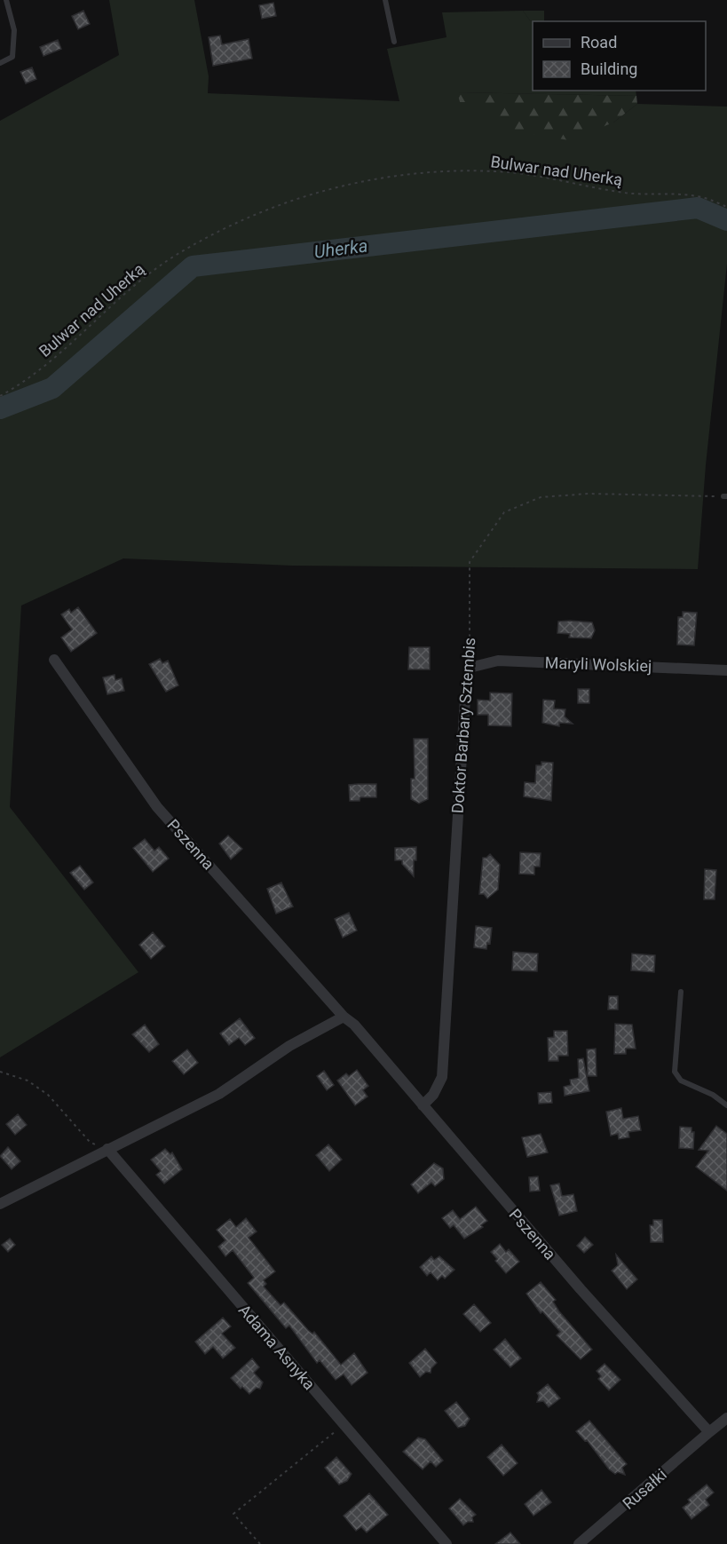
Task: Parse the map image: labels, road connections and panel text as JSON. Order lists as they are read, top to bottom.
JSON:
{
  "streets": {
    "street": [
      "Maryli Wolskiej",
      "Doktor Barbary Sztembis",
      "Pszenna",
      "Adama Asnyka",
      "Rusałki"
    ],
    "path": ["Bulwar nad Uherką"]
  },
  "crossings": [
    ["Maryli Wolskiej", "Doktor Barbary Sztembis"],
    ["Doktor Barbary Sztembis", "Pszenna"],
    ["Pszenna", "Rusałki"]
  ],
  "water": ["Uherka"],
  "legend": ["Road", "Building"]
}
